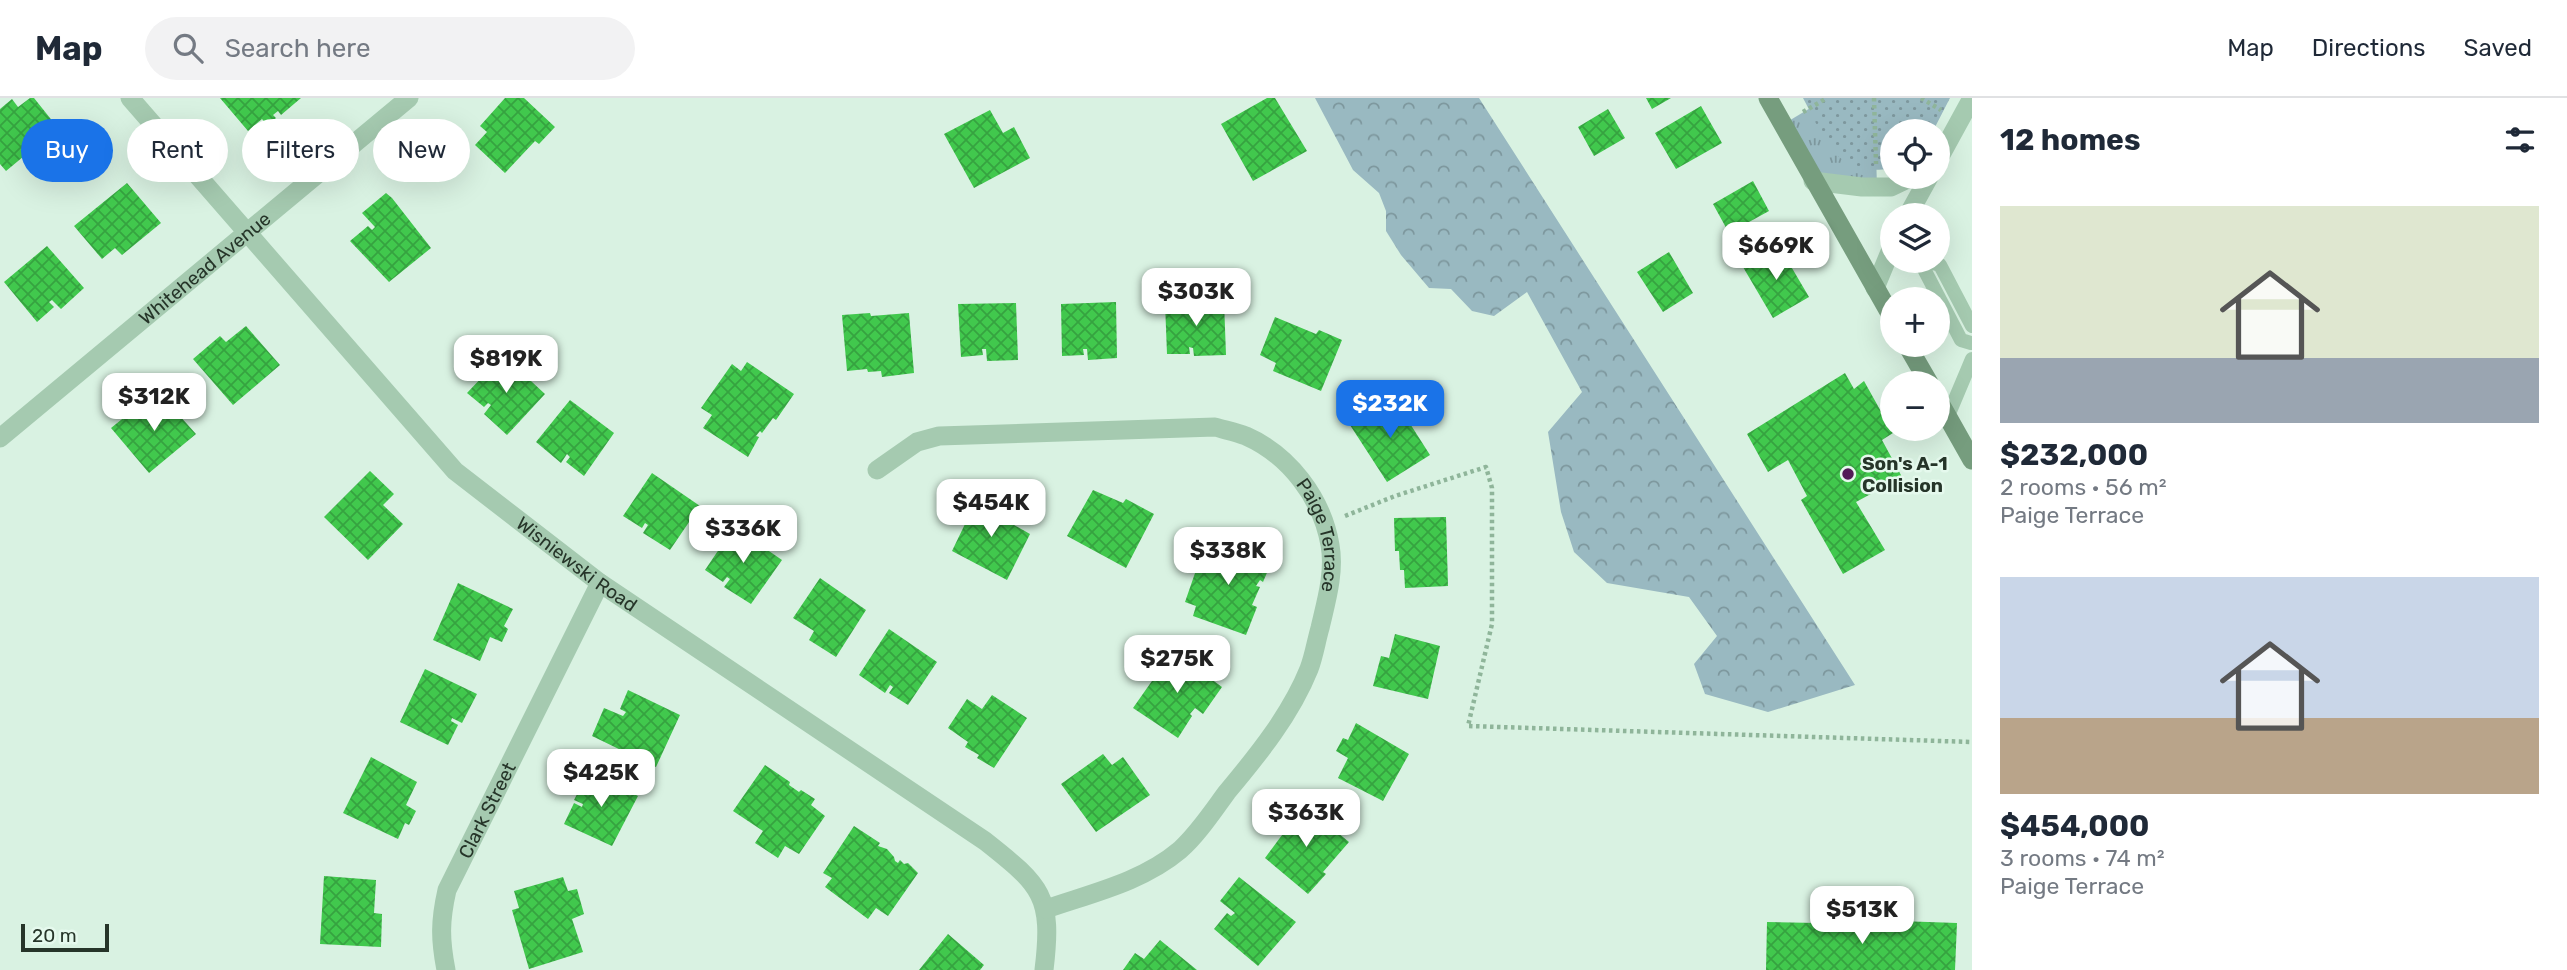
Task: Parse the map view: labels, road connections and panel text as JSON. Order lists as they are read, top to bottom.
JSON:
{
  "streets": {
    "street": [
      "Whitehead Avenue",
      "Paige Terrace",
      "Wisniewski Road",
      "Clark Street"
    ]
  },
  "crossings": [
    ["Whitehead Avenue", "Wisniewski Road"],
    ["Paige Terrace", "Wisniewski Road"],
    ["Wisniewski Road", "Clark Street"]
  ],
  "places": ["Son's A-1 Collision"],
  "scale_bar": "20 m",
  "page": {
    "header": "Map",
    "search": "Search here",
    "nav": ["Map", "Directions", "Saved"],
    "heading": "12 homes",
    "map_buttons": ["+", "−"],
    "chip": [
      "Buy",
      "Rent",
      "Filters",
      "New"
    ],
    "list": [
      {
        "name": "$232,000",
        "note": "2 rooms · 56 m² · Paige Terrace"
      },
      {
        "name": "$454,000",
        "note": "3 rooms · 74 m² · Paige Terrace"
      }
    ],
    "price": [
      "$669K",
      "$303K",
      "$819K",
      "$312K",
      "$232K",
      "$454K",
      "$336K",
      "$338K",
      "$275K",
      "$425K",
      "$363K",
      "$513K"
    ],
    "scale": "20 m"
  }
}
